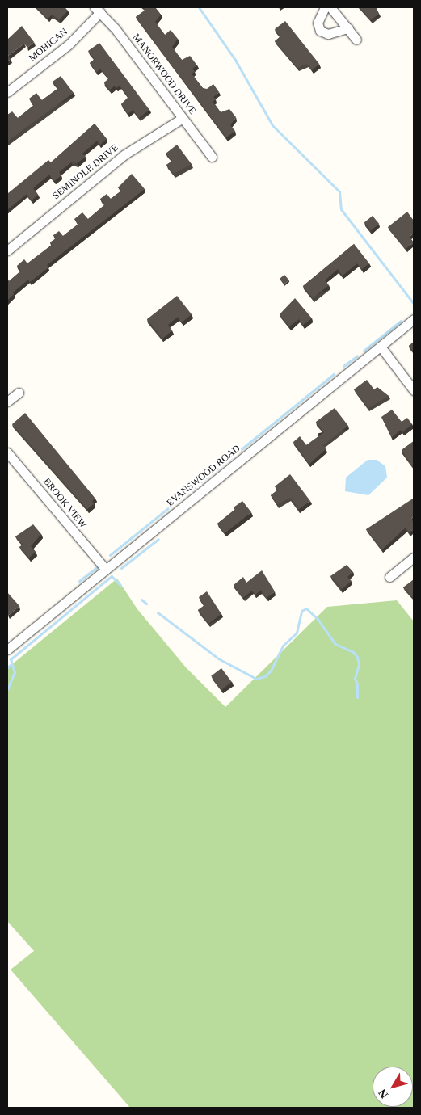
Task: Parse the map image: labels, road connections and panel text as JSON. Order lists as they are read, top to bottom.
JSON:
{
  "streets": {
    "street": [
      "MOHICAN",
      "MANORWOOD DRIVE",
      "SEMINOLE DRIVE",
      "EVANSWOOD ROAD",
      "BROOK VIEW"
    ]
  },
  "crossings": [
    ["MOHICAN", "MANORWOOD DRIVE"],
    ["MANORWOOD DRIVE", "SEMINOLE DRIVE"],
    ["EVANSWOOD ROAD", "BROOK VIEW"]
  ],
  "north": "bottom left"
}
